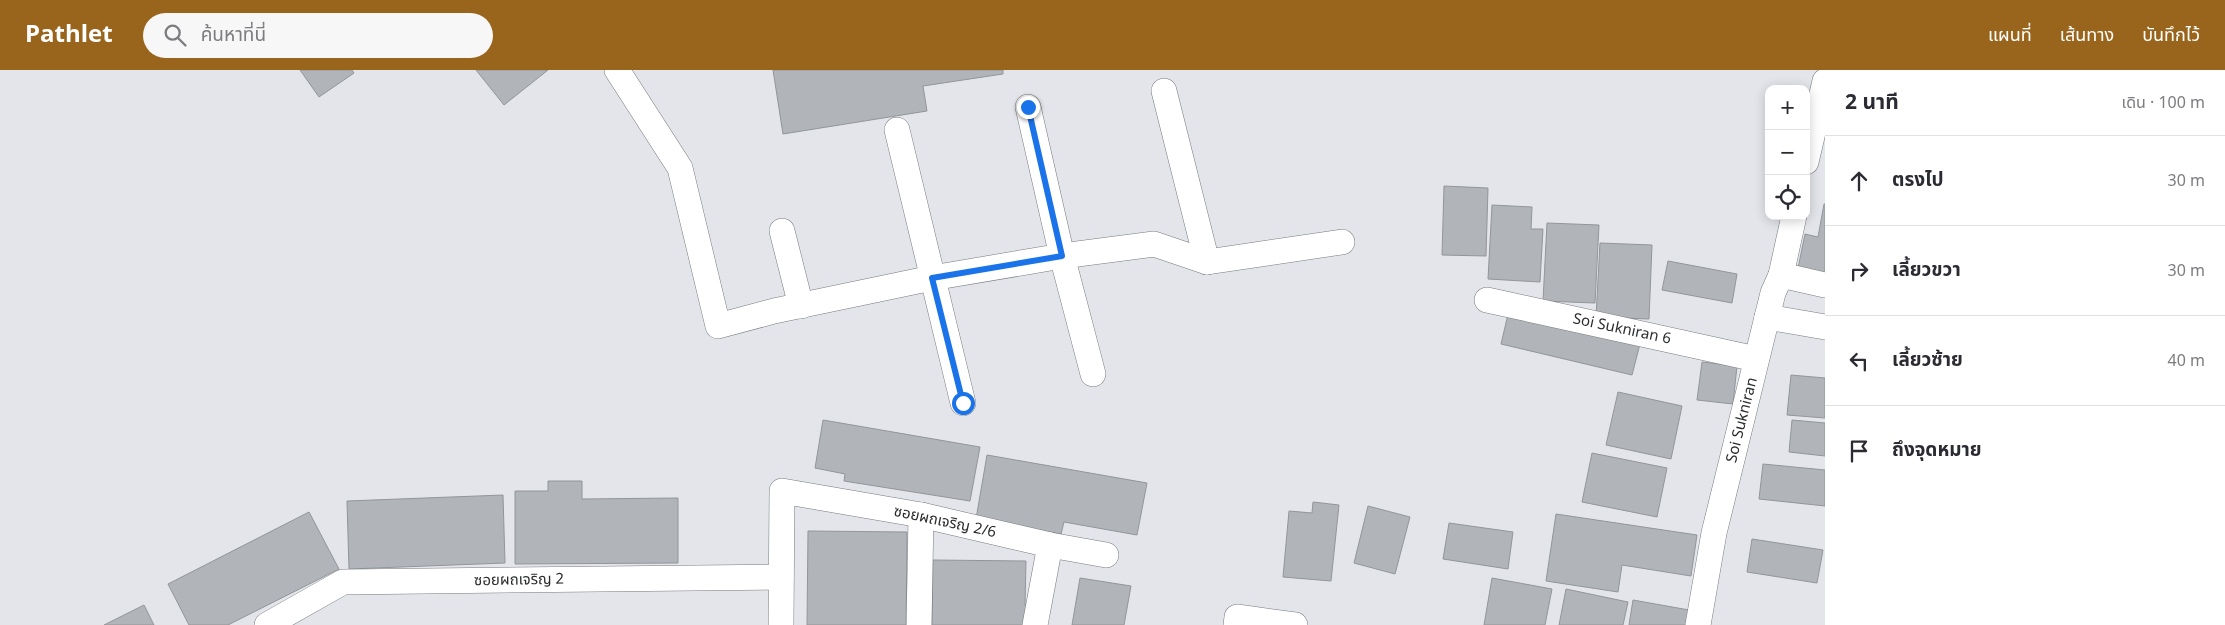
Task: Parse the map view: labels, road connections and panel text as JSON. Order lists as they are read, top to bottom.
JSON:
{
  "streets": {
    "street": [
      "Soi Sukniran 6",
      "Soi Sukniran",
      "ซอยผถเจริญ 2/6",
      "ซอยผถเจริญ 2"
    ]
  },
  "crossings": [
    ["Soi Sukniran 6", "Soi Sukniran"],
    ["ซอยผถเจริญ 2/6", "ซอยผถเจริญ 2"]
  ],
  "page": {
    "header": "Pathlet",
    "search": "ค้นหาที่นี่",
    "nav": ["แผนที่", "เส้นทาง", "บันทึกไว้"],
    "heading": ["2 นาที", "เดิน · 100 m"],
    "map_buttons": ["+", "−"],
    "list": [
      ["ตรงไป", "30 m"],
      ["เลี้ยวขวา", "30 m"],
      ["เลี้ยวซ้าย", "40 m"],
      "ถึงจุดหมาย"
    ]
  }
}
